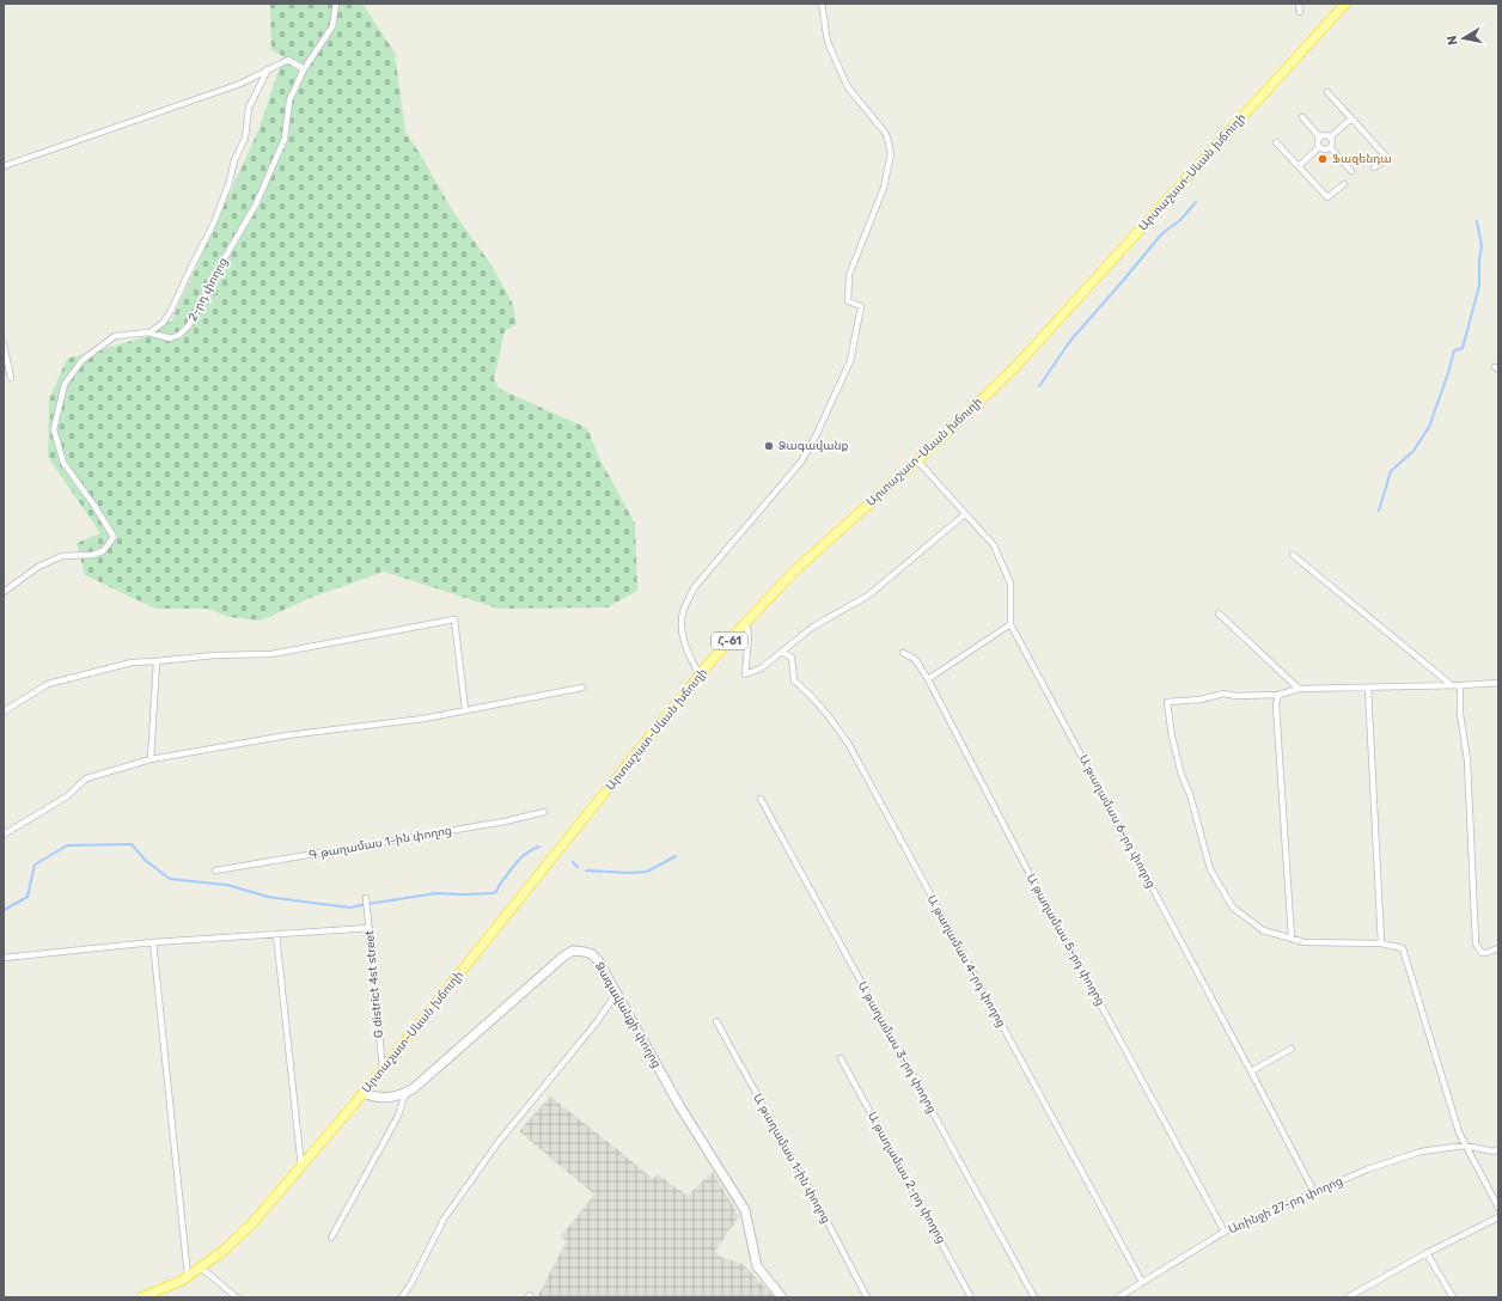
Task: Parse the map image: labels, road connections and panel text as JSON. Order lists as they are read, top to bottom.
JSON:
{
  "streets": {
    "main road": ["Արտաշատ-Սևան խճուղի", "Հ-61"],
    "street": [
      "2-րդ փողոց",
      "Ա թաղամաս 6-րդ փողոց",
      "Գ թաղամաս 1-ին փողոց",
      "Ա թաղամաս 5-րդ փողոց",
      "Ա թաղամաս 4-րդ փողոց",
      "G district 4st street",
      "Ձագավանքի փողոց",
      "Ա թաղամաս 3-րդ փողոց",
      "Ա թաղամաս 1-ին փողոց",
      "Ա թաղամաս 2-րդ փողոց",
      "Առինջի 27-րդ փողոց"
    ]
  },
  "crossings": [
    ["Արտաշատ-Սևան խճուղի", "Ա թաղամաս 6-րդ փողոց"],
    ["Արտաշատ-Սևան խճուղի", "G district 4st street"],
    ["Արտաշատ-Սևան խճուղի", "Ձագավանքի փողոց"],
    ["Ա թաղամաս 6-րդ փողոց", "Առինջի 27-րդ փողոց"],
    ["Ա թաղամաս 5-րդ փողոց", "Առինջի 27-րդ փողոց"],
    ["Ա թաղամաս 4-րդ փողոց", "Առինջի 27-րդ փողոց"]
  ],
  "places": ["Ֆազենդա", "Ձագավանք"],
  "north": "left"
}
